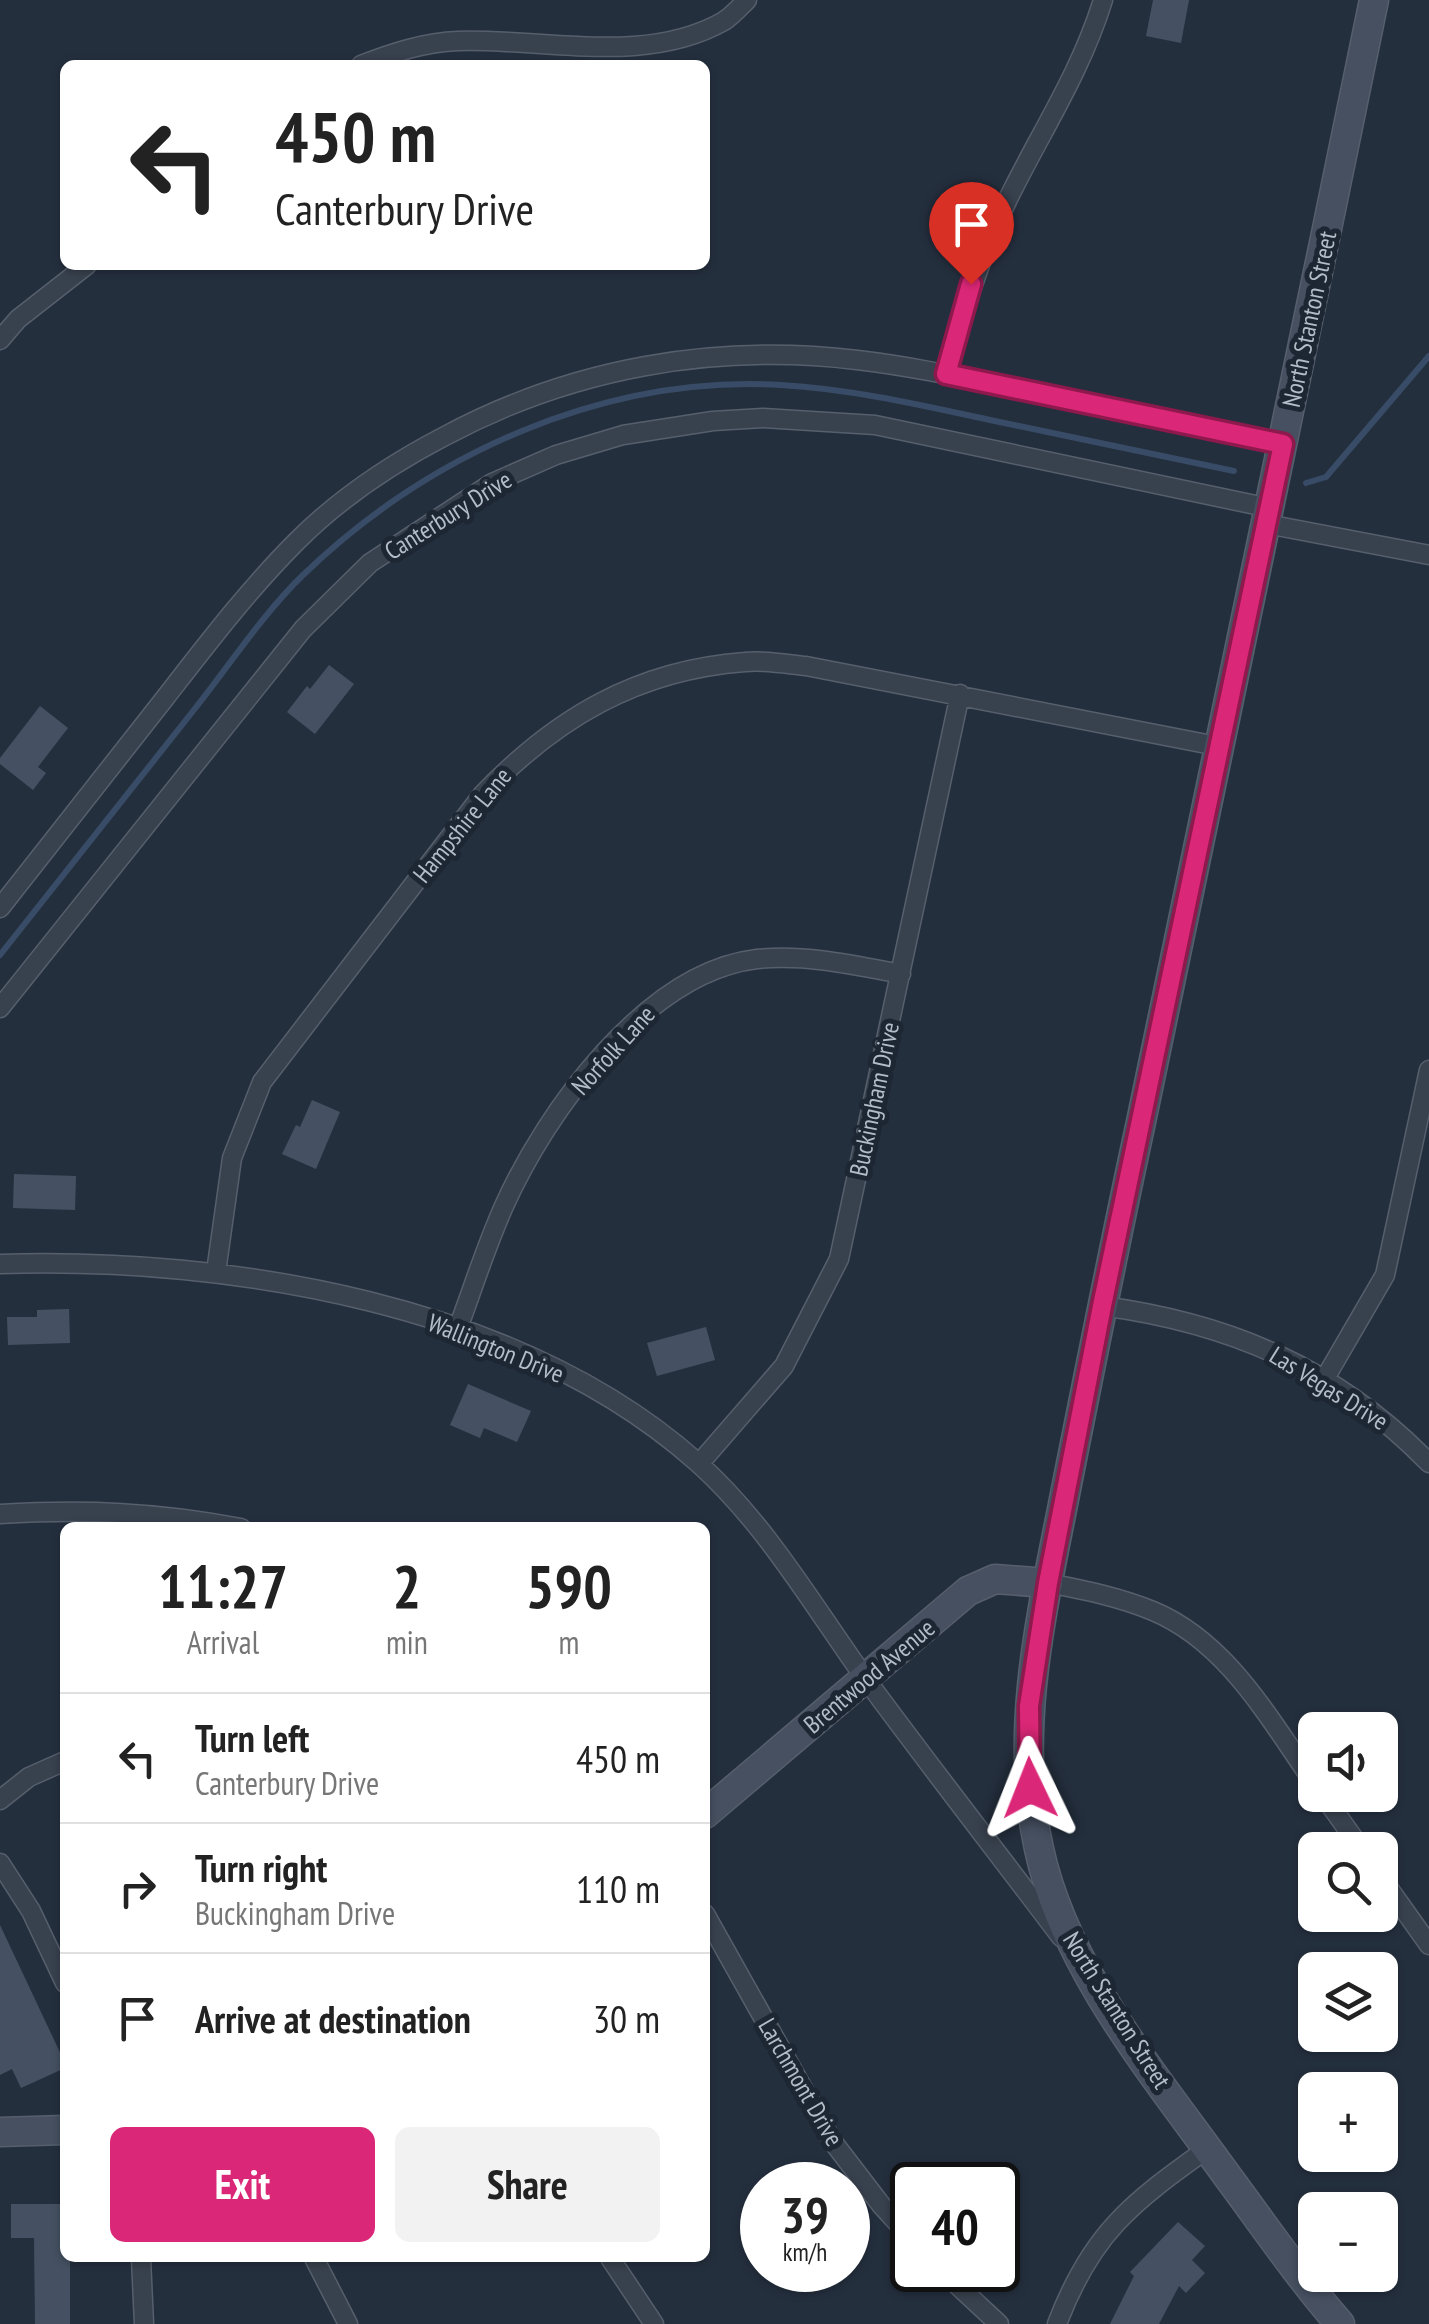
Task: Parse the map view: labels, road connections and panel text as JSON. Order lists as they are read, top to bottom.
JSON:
{
  "streets": {
    "street": [
      "North Stanton Street",
      "Canterbury Drive",
      "Hampshire Lane",
      "Norfolk Lane",
      "Buckingham Drive",
      "Wallington Drive",
      "Las Vegas Drive",
      "Brentwood Avenue",
      "Larchmont Drive"
    ]
  },
  "crossings": [
    ["North Stanton Street", "Canterbury Drive"],
    ["North Stanton Street", "Hampshire Lane"],
    ["North Stanton Street", "Wallington Drive"],
    ["North Stanton Street", "Las Vegas Drive"],
    ["North Stanton Street", "Brentwood Avenue"],
    ["Hampshire Lane", "Buckingham Drive"],
    ["Hampshire Lane", "Wallington Drive"],
    ["Norfolk Lane", "Buckingham Drive"],
    ["Norfolk Lane", "Wallington Drive"],
    ["Buckingham Drive", "Wallington Drive"],
    ["Wallington Drive", "Brentwood Avenue"]
  ],
  "page": {
    "turn": ["450 m", "Canterbury Drive"],
    "eta": [
      "11:27",
      "Arrival",
      "2",
      "min",
      "590",
      "m"
    ],
    "list": [
      {
        "name": "Turn left",
        "note": "Canterbury Drive",
        "value": "450 m"
      },
      {
        "name": "Turn right",
        "note": "Buckingham Drive",
        "value": "110 m"
      },
      {
        "name": "Arrive at destination",
        "value": "30 m"
      }
    ],
    "map_buttons": ["+", "−"],
    "buttons": ["Exit", "Share"],
    "speed": "39 km/h",
    "limit": "40"
  }
}
